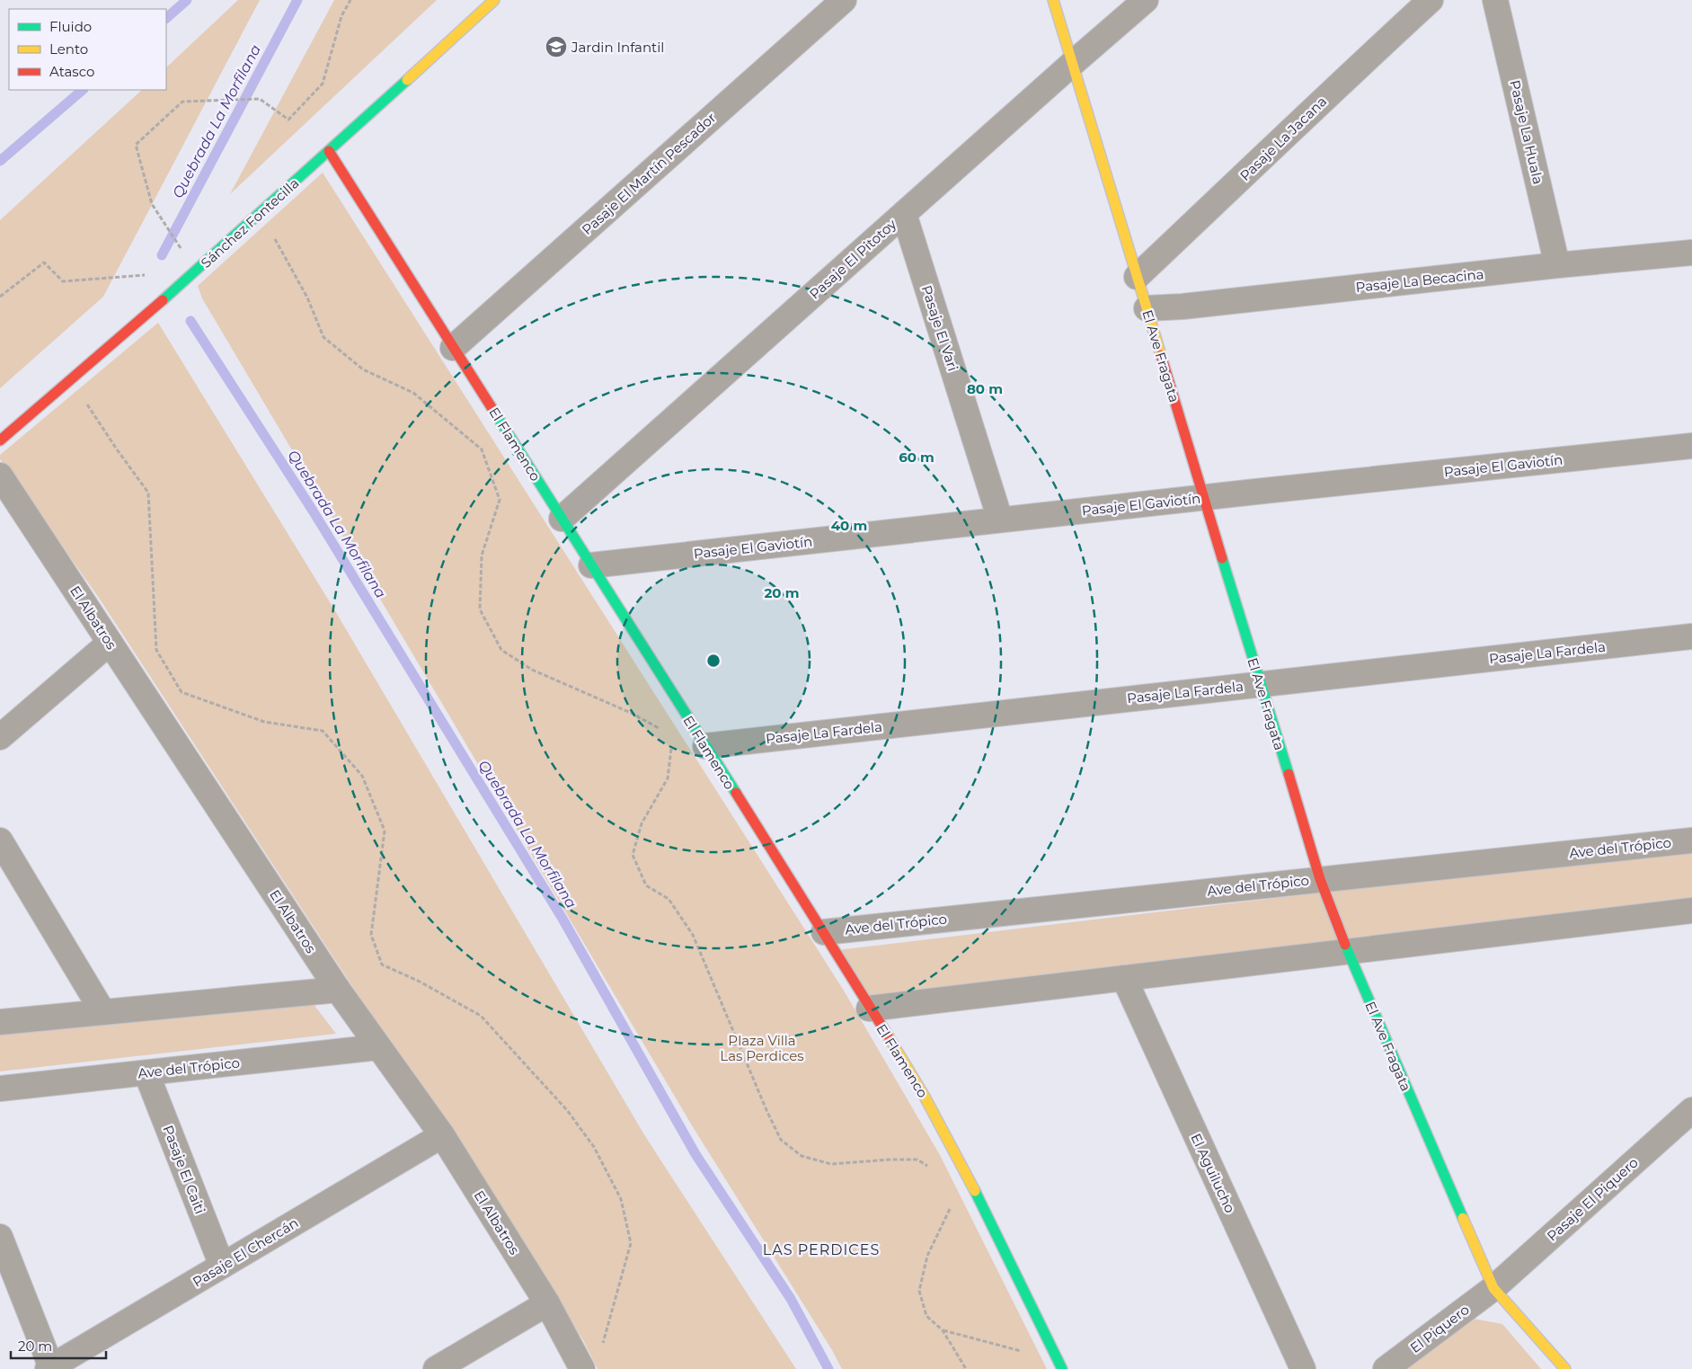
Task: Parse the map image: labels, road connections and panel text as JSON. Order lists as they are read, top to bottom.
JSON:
{
  "streets": {
    "street": [
      "Pasaje La Huala",
      "Pasaje La Jacana",
      "Pasaje El Martín Pescador",
      "Sánchez Fontecilla",
      "Pasaje El Pitotoy",
      "Pasaje La Becacina",
      "Pasaje El Vari",
      "El Ave Fragata",
      "El Flamenco",
      "Pasaje El Gaviotín",
      "El Albatros",
      "Pasaje La Fardela",
      "Ave del Trópico",
      "Pasaje El Caiti",
      "El Aguilucho",
      "Pasaje El Piquero",
      "Pasaje El Chercán",
      "El Piquero"
    ]
  },
  "crossings": [
    ["Pasaje La Huala", "Pasaje La Becacina"],
    ["Pasaje La Jacana", "El Ave Fragata"],
    ["Pasaje El Martín Pescador", "El Flamenco"],
    ["Sánchez Fontecilla", "El Flamenco"],
    ["Pasaje El Pitotoy", "Pasaje El Vari"],
    ["Pasaje El Pitotoy", "El Ave Fragata"],
    ["Pasaje El Pitotoy", "El Flamenco"],
    ["Pasaje La Becacina", "El Ave Fragata"],
    ["Pasaje El Vari", "Pasaje El Gaviotín"],
    ["El Ave Fragata", "Pasaje El Gaviotín"],
    ["El Ave Fragata", "Pasaje La Fardela"],
    ["El Ave Fragata", "Ave del Trópico"],
    ["El Ave Fragata", "Pasaje El Piquero"],
    ["El Ave Fragata", "El Piquero"],
    ["El Flamenco", "Pasaje El Gaviotín"],
    ["El Flamenco", "Pasaje La Fardela"],
    ["El Flamenco", "Ave del Trópico"],
    ["El Albatros", "Ave del Trópico"],
    ["El Albatros", "Pasaje El Chercán"],
    ["Ave del Trópico", "Pasaje El Caiti"],
    ["Pasaje El Caiti", "Pasaje El Chercán"],
    ["Pasaje El Piquero", "El Piquero"]
  ],
  "districts": ["LAS PERDICES"],
  "water": ["Quebrada La Morfilana"],
  "parks": ["Plaza Villa Las Perdices"],
  "places": {
    "school or university": ["Jardin Infantil"]
  },
  "legend": ["Fluido", "Lento", "Atasco"],
  "scale_bar": "20 m",
  "rings": [
    "80 m",
    "60 m",
    "40 m",
    "20 m"
  ]
}
